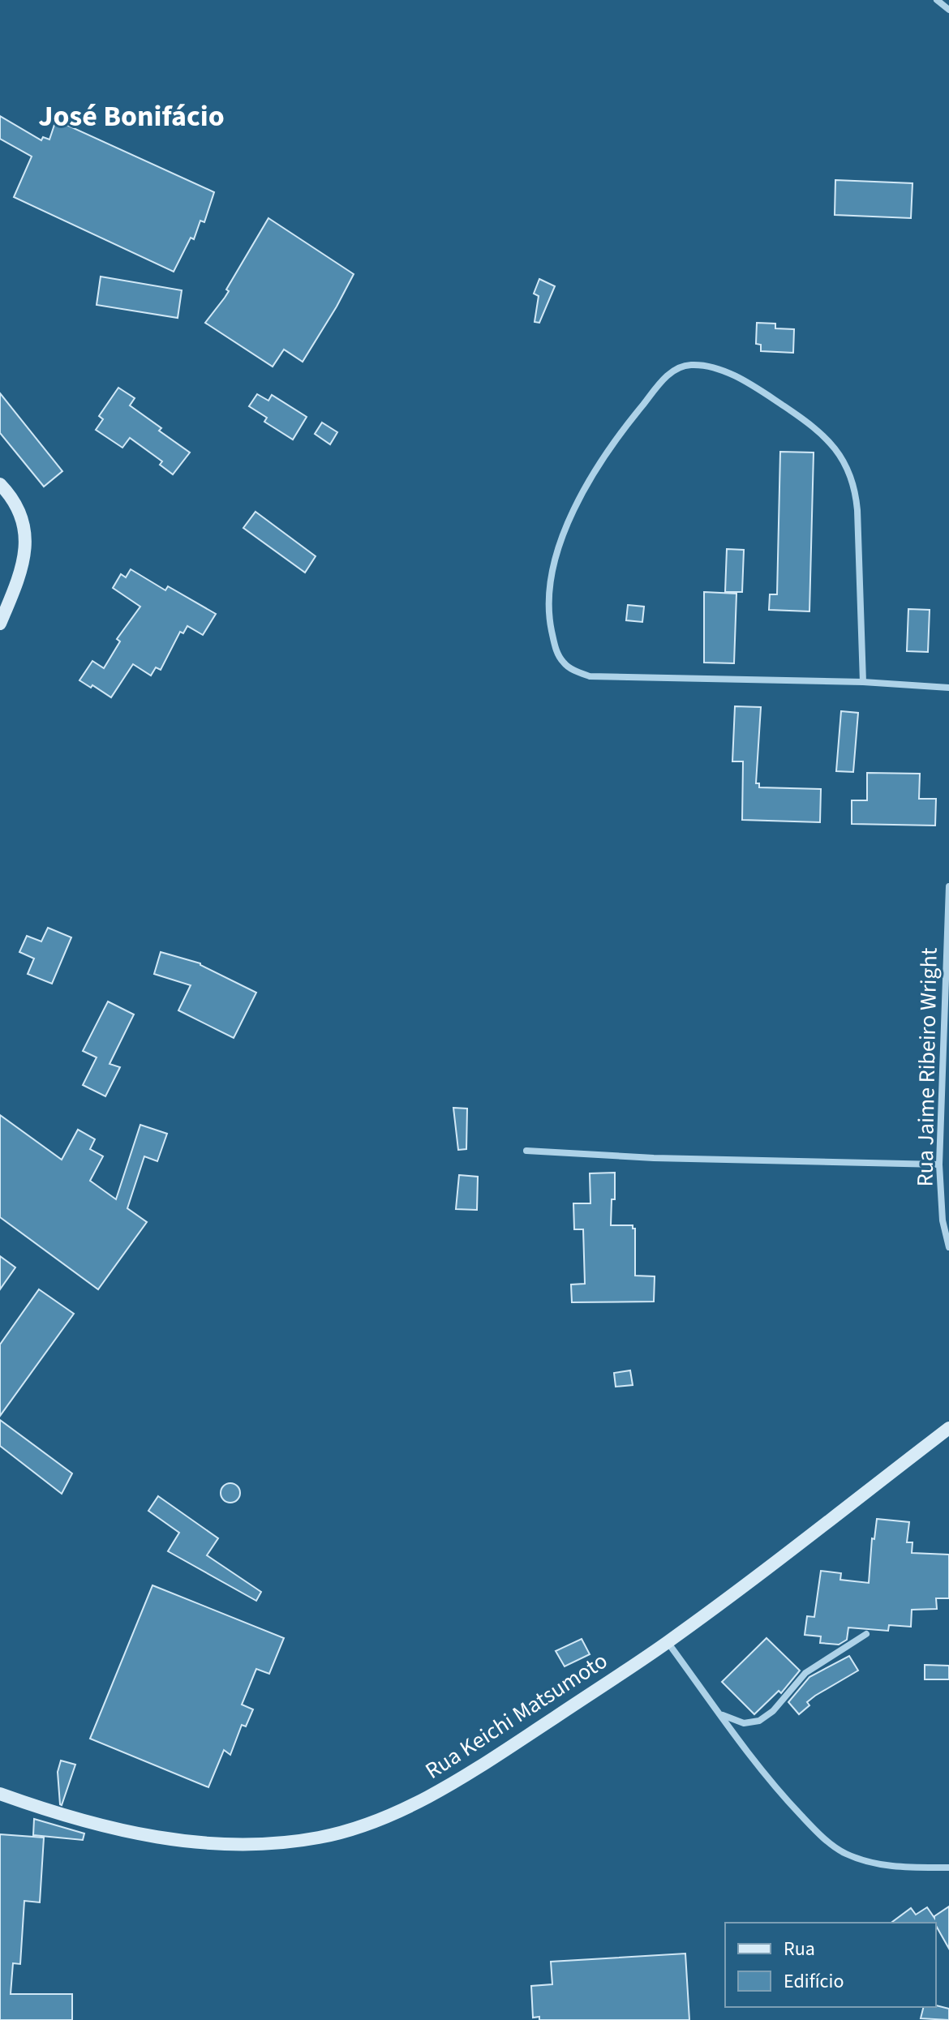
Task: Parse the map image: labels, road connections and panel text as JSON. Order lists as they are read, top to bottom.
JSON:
{
  "streets": {
    "main road": ["Rua Keichi Matsumoto"],
    "street": ["Rua Jaime Ribeiro Wright"]
  },
  "districts": ["José Bonifácio"],
  "legend": ["Rua", "Edifício"]
}
